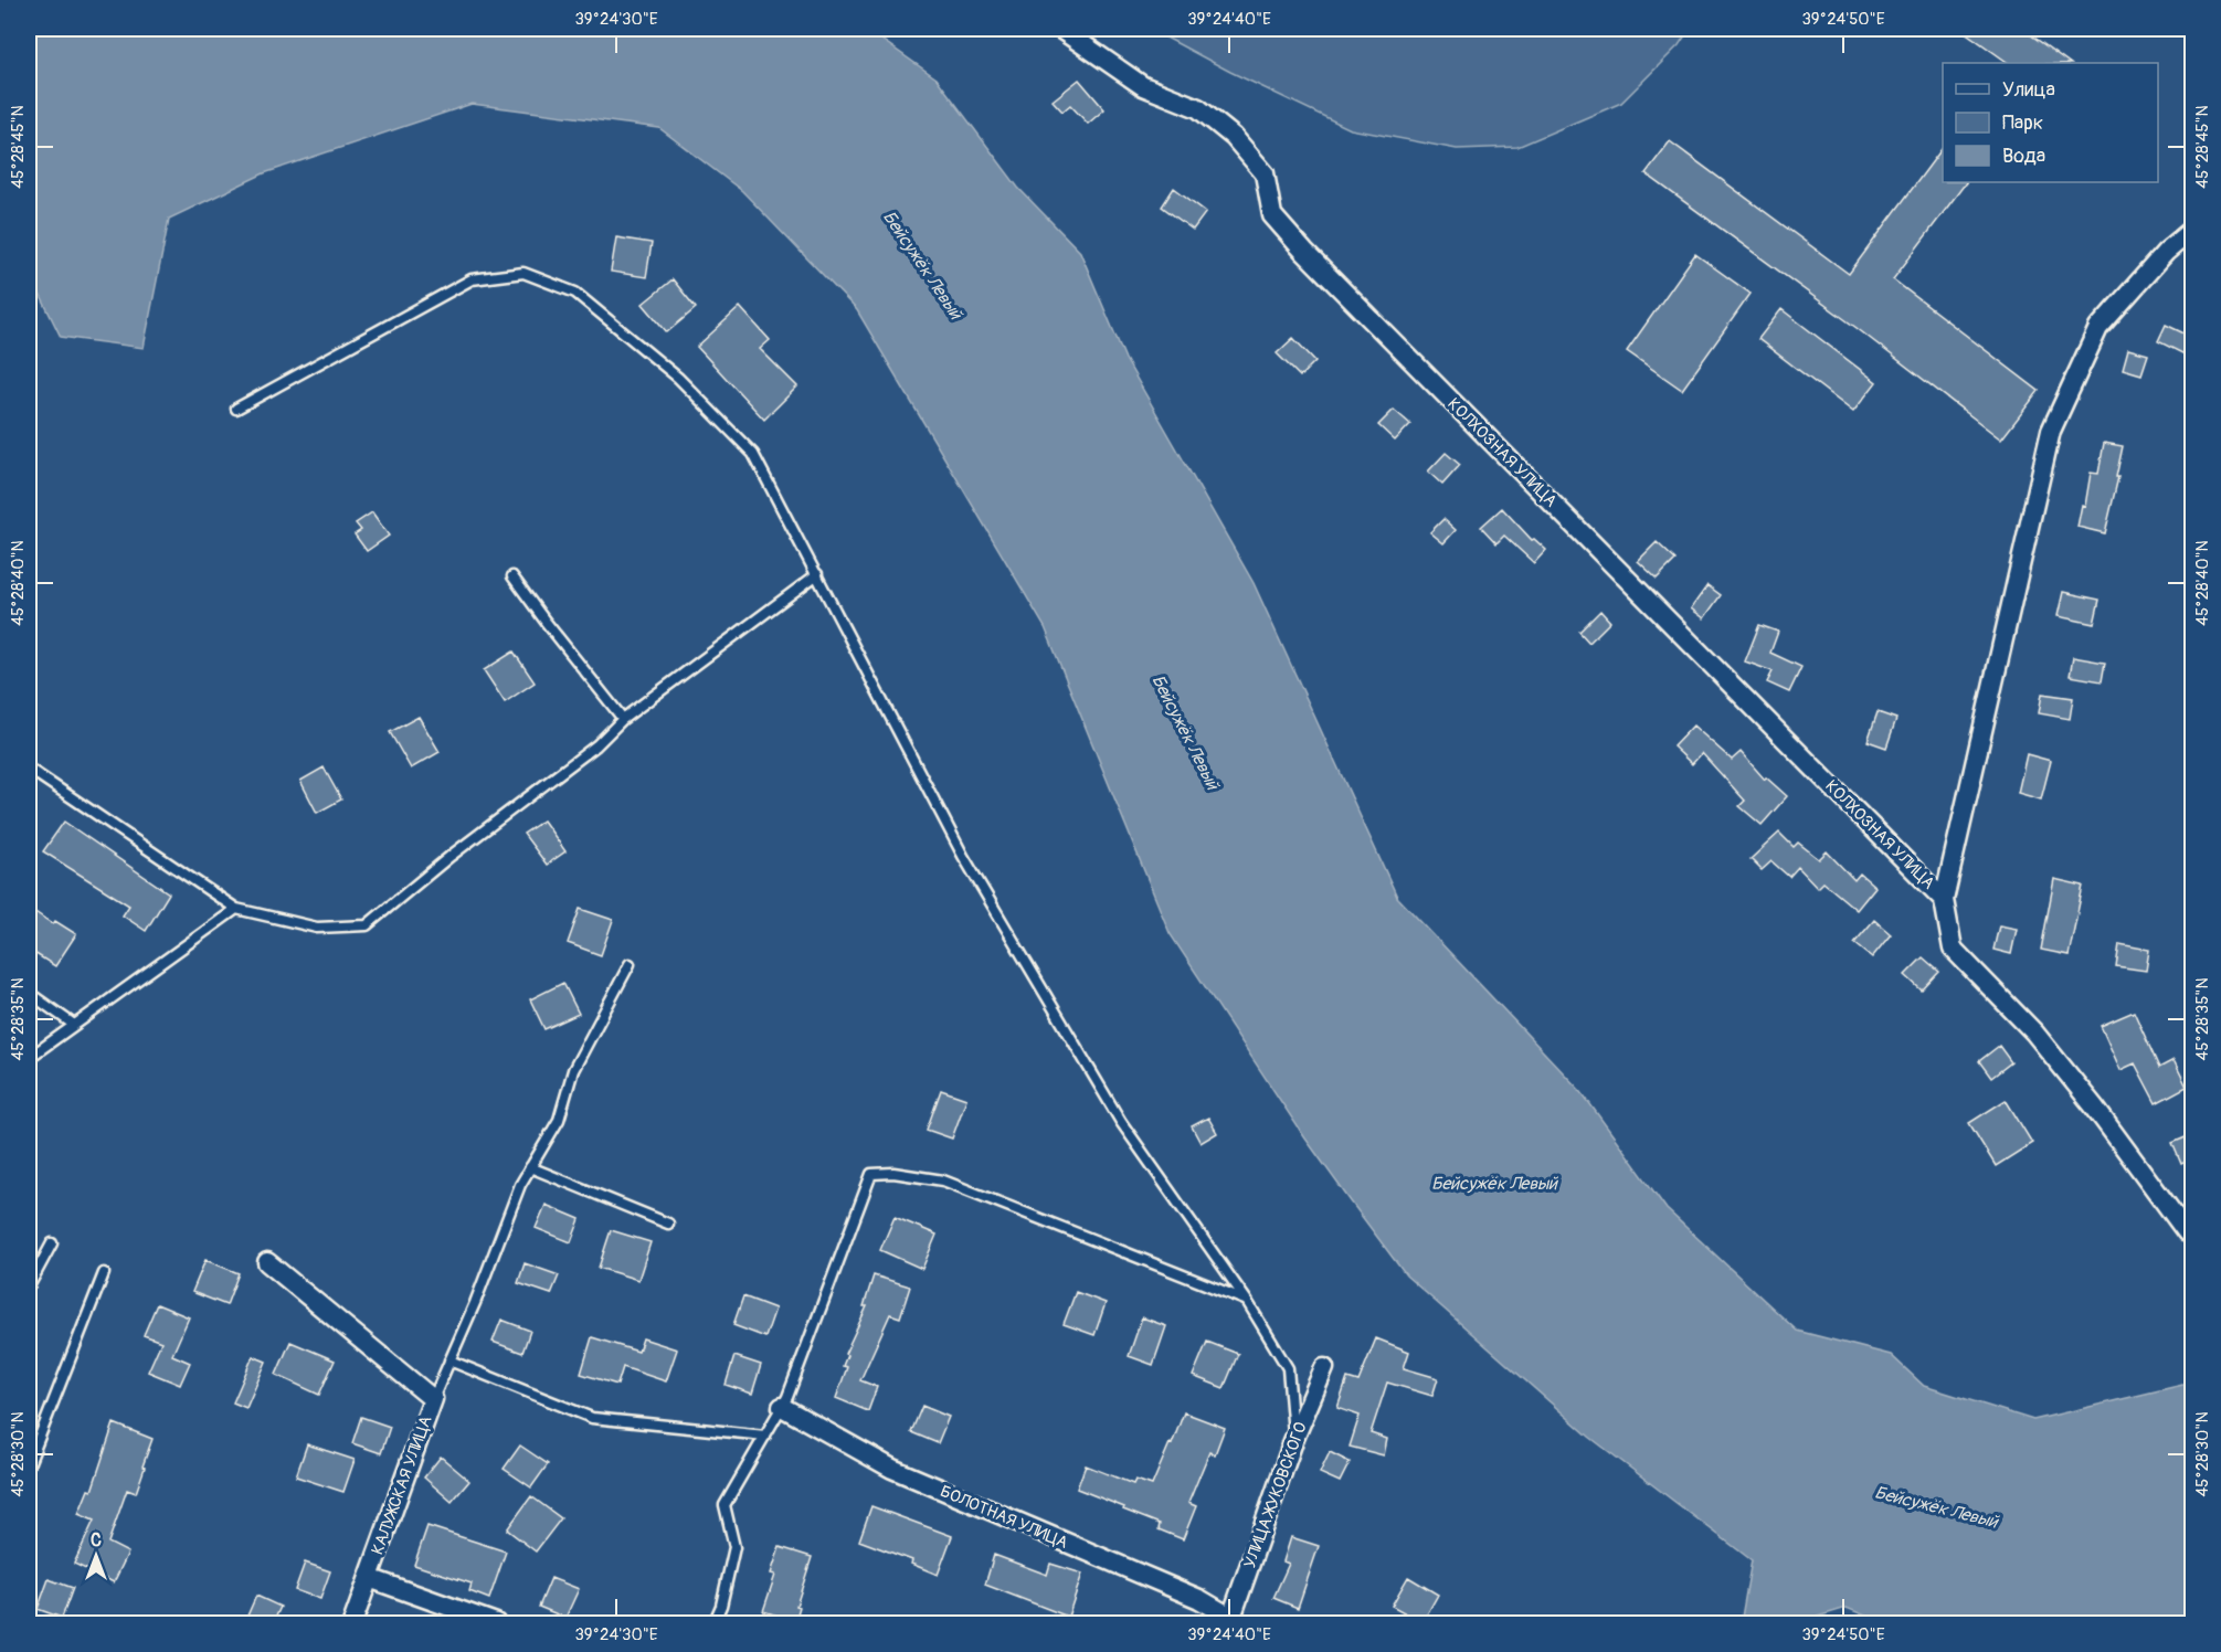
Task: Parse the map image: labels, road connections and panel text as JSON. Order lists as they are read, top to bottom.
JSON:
{
  "streets": {
    "street": [
      "КОЛХОЗНАЯ УЛИЦА",
      "КАЛУЖСКАЯ УЛИЦА",
      "УЛИЦА ЖУКОВСКОГО",
      "БОЛОТНАЯ УЛИЦА"
    ]
  },
  "crossings": [
    ["УЛИЦА ЖУКОВСКОГО", "БОЛОТНАЯ УЛИЦА"]
  ],
  "water": ["Бейсужёк Левый"],
  "legend": ["Улица", "Парк", "Вода"],
  "north": "top",
  "coordinates": [
    "39°24'30\"E",
    "39°24'40\"E",
    "39°24'50\"E",
    "45°28'45\"N",
    "45°28'40\"N",
    "45°28'35\"N",
    "45°28'30\"N"
  ]
}
